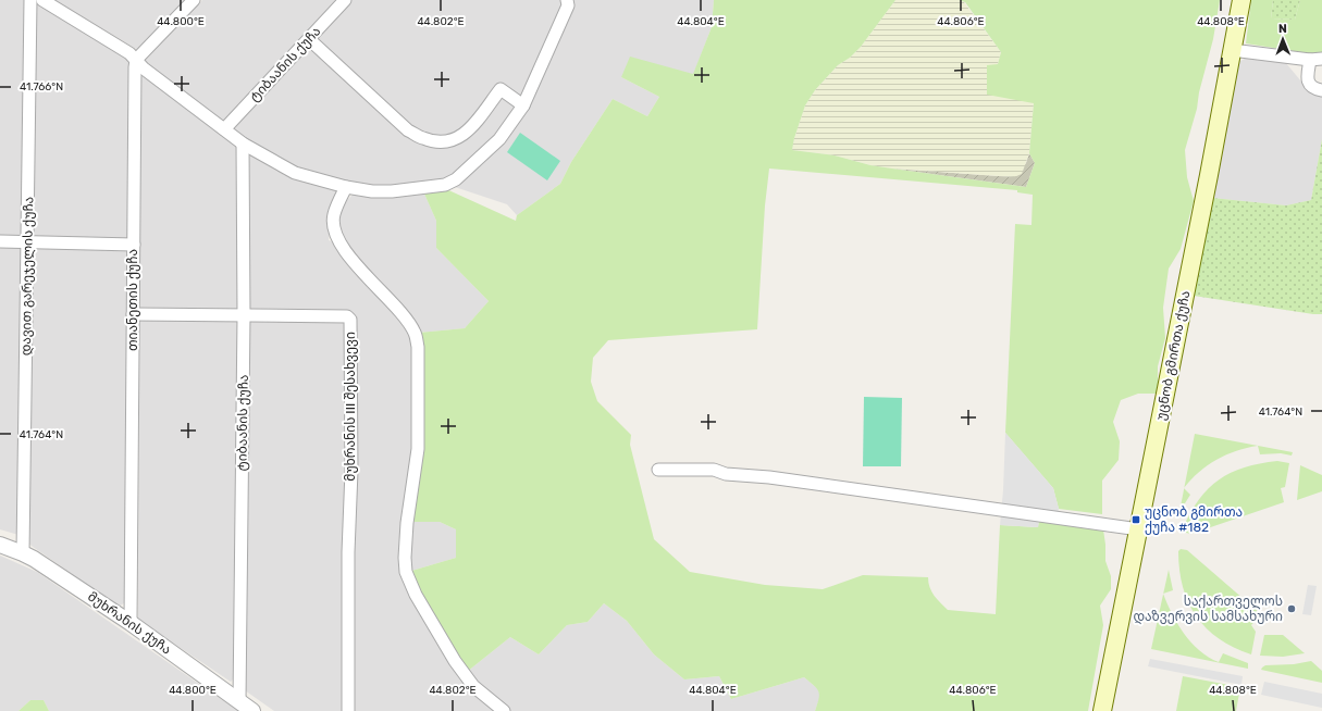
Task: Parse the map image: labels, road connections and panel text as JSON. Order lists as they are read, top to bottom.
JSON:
{
  "streets": {
    "main road": ["უცნობ გმირთა ქუჩა"],
    "street": [
      "ტიბაანის ქუჩა",
      "დავით გარეჯელის ქუჩა",
      "თიანეთის ქუჩა",
      "მუხრანის III შესახვევი",
      "მუხრანის ქუჩა"
    ]
  },
  "crossings": [
    ["ტიბაანის ქუჩა", "მუხრანის III შესახვევი"],
    ["ტიბაანის ქუჩა", "მუხრანის ქუჩა"],
    ["დავით გარეჯელის ქუჩა", "მუხრანის ქუჩა"],
    ["თიანეთის ქუჩა", "მუხრანის III შესახვევი"],
    ["თიანეთის ქუჩა", "მუხრანის ქუჩა"]
  ],
  "places": {
    "transit": ["უცნობ გმირთა ქუჩა #182"],
    "other": ["საქართველოს დაზვერვის სამსახური"]
  },
  "north": "top",
  "coordinates": [
    "44.800°E",
    "44.802°E",
    "44.804°E",
    "44.806°E",
    "44.808°E",
    "41.766°N",
    "41.764°N"
  ]
}
